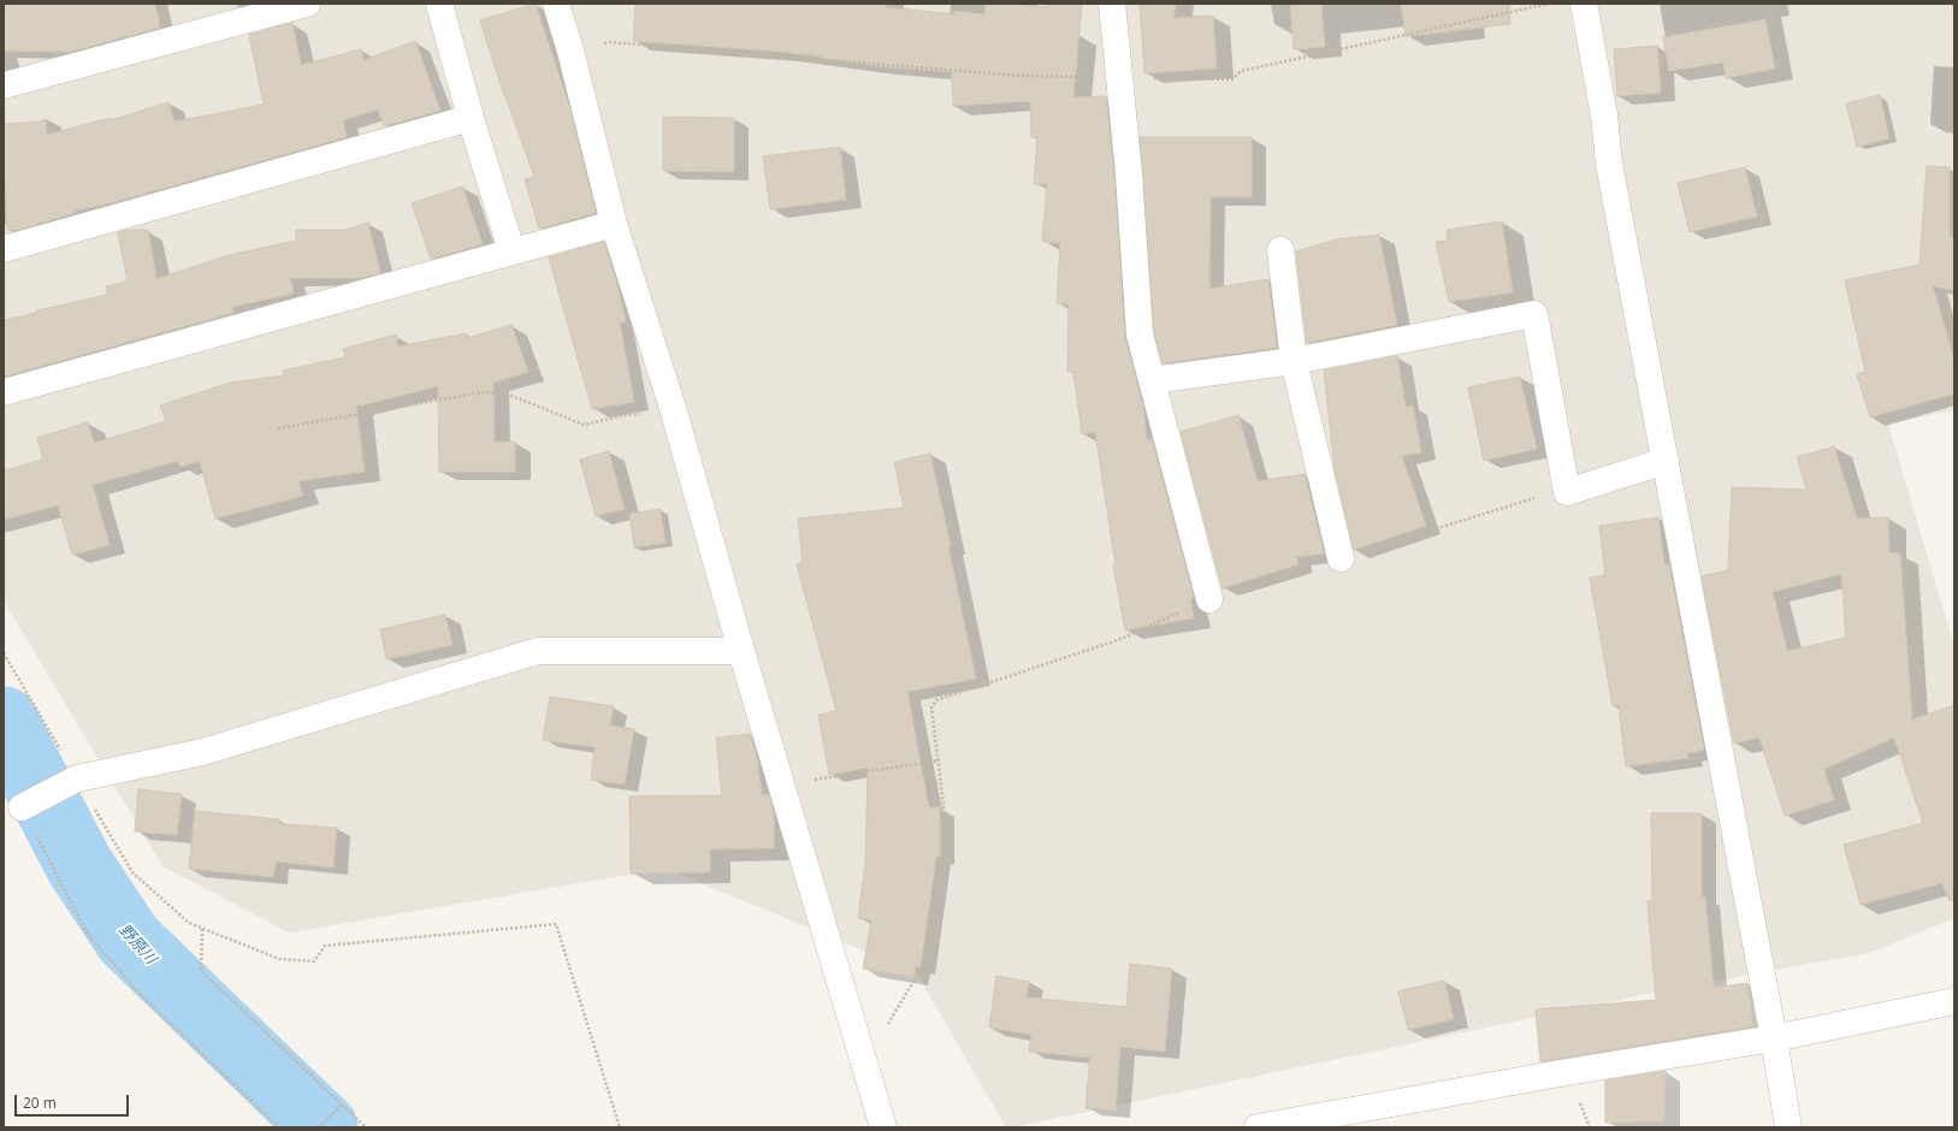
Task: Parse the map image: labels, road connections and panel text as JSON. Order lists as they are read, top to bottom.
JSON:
{
  "water": ["野原川"],
  "scale_bar": "20 m"
}
